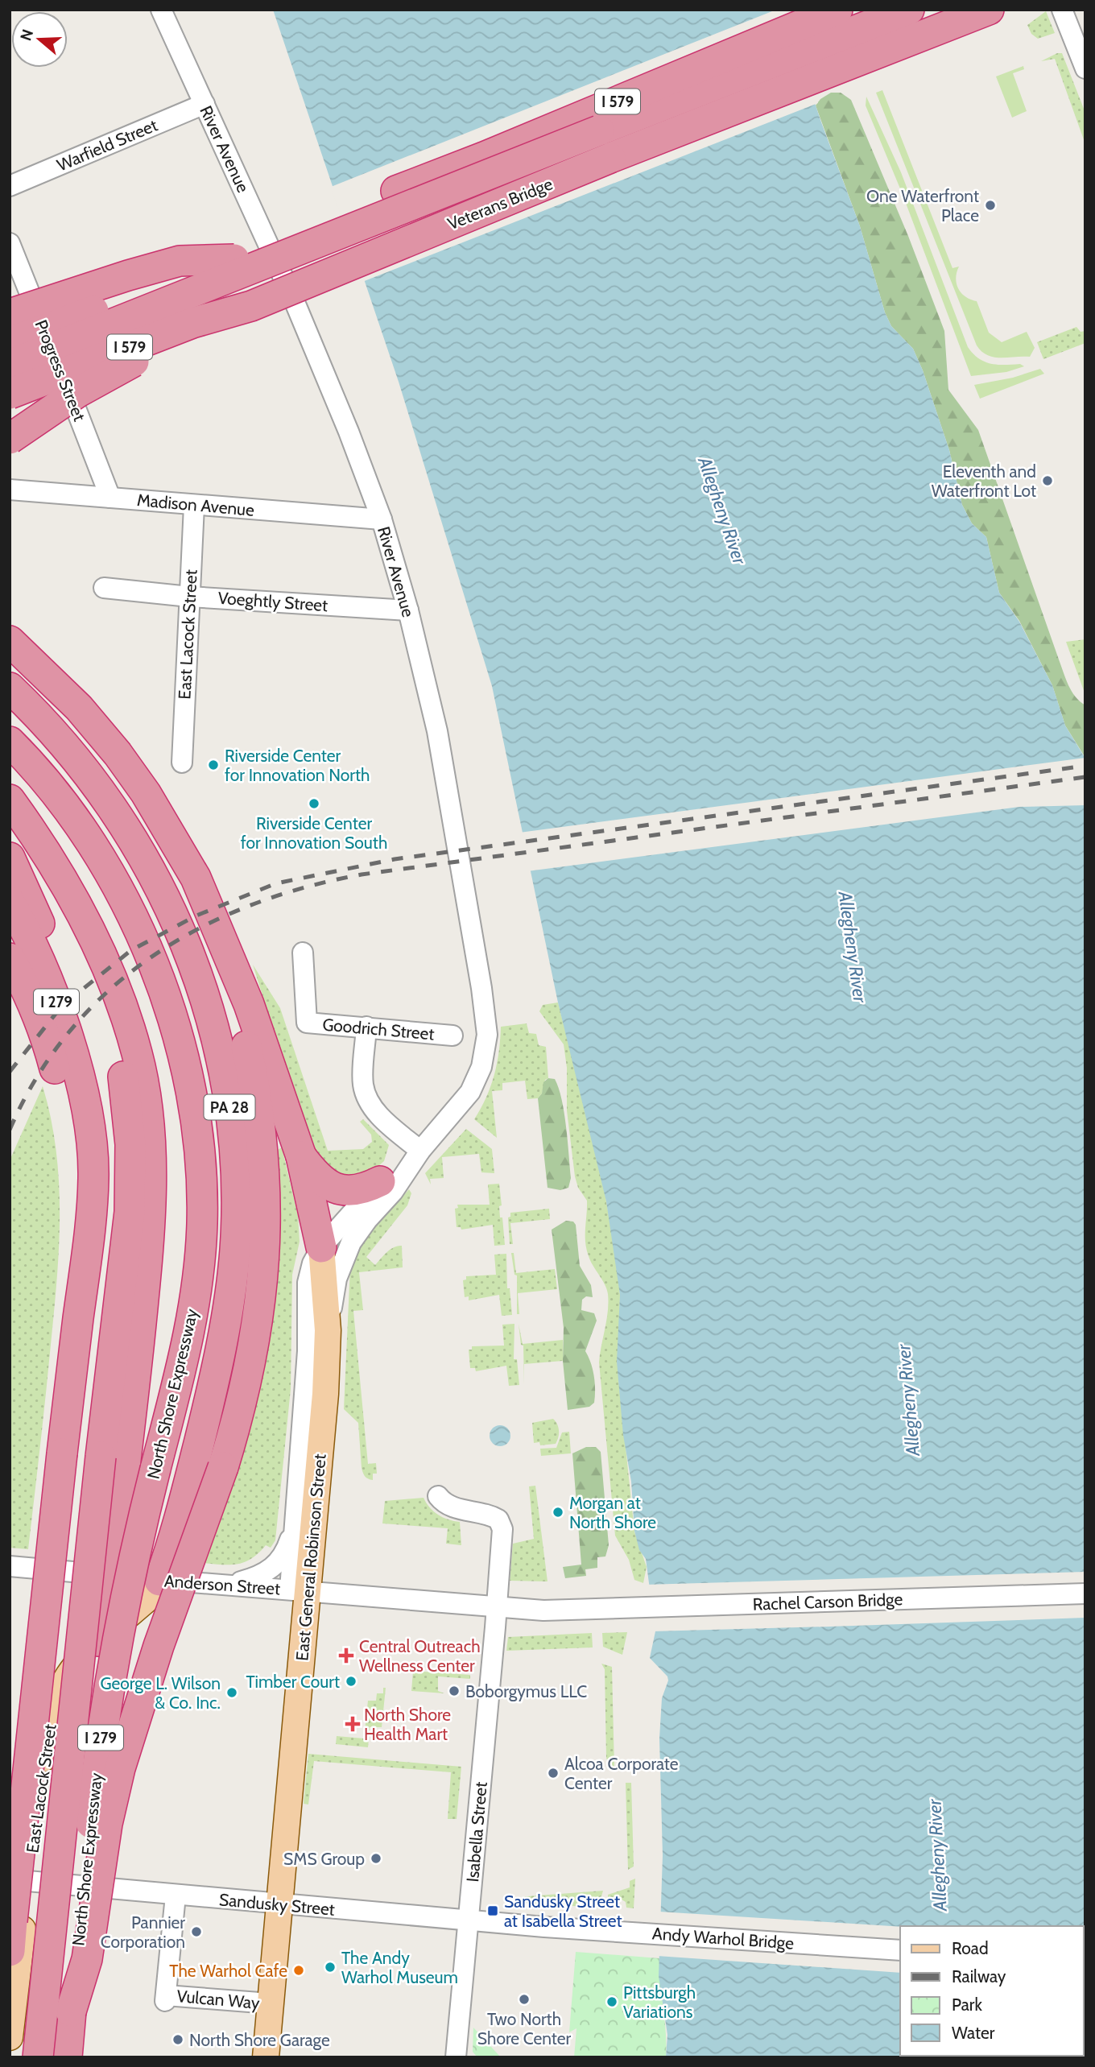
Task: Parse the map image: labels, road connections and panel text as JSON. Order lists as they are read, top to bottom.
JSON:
{
  "streets": {
    "highway": [
      "I 579",
      "Veterans Bridge",
      "I 279",
      "PA 28",
      "North Shore Expressway"
    ],
    "main road": ["East Lacock Street", "East General Robinson Street"],
    "street": [
      "Warfield Street",
      "River Avenue",
      "Progress Street",
      "Madison Avenue",
      "Voeghtly Street",
      "Goodrich Street",
      "Anderson Street",
      "Rachel Carson Bridge",
      "Isabella Street",
      "Sandusky Street",
      "Andy Warhol Bridge",
      "Vulcan Way"
    ]
  },
  "crossings": [
    ["Warfield Street", "River Avenue"],
    ["River Avenue", "Madison Avenue"],
    ["River Avenue", "Voeghtly Street"],
    ["River Avenue", "East General Robinson Street"],
    ["Progress Street", "Madison Avenue"],
    ["Madison Avenue", "East Lacock Street"],
    ["Voeghtly Street", "East Lacock Street"],
    ["East Lacock Street", "PA 28"],
    ["East Lacock Street", "Anderson Street"],
    ["East Lacock Street", "Sandusky Street"],
    ["PA 28", "East General Robinson Street"],
    ["PA 28", "Anderson Street"],
    ["East General Robinson Street", "Anderson Street"],
    ["East General Robinson Street", "Sandusky Street"],
    ["East General Robinson Street", "Vulcan Way"],
    ["Anderson Street", "Rachel Carson Bridge"],
    ["Anderson Street", "Isabella Street"],
    ["Isabella Street", "Sandusky Street"],
    ["Sandusky Street", "Andy Warhol Bridge"],
    ["Sandusky Street", "Vulcan Way"]
  ],
  "water": ["Allegheny River"],
  "places": {
    "other": [
      "One Waterfront Place",
      "Eleventh and Waterfront Lot",
      "Riverside Center for Innovation North",
      "Riverside Center for Innovation South",
      "Morgan at North Shore",
      "Timber Court",
      "Boborgymus LLC",
      "George L. Wilson & Co. Inc.",
      "Alcoa Corporate Center",
      "SMS Group",
      "Pannier Corporation",
      "The Andy Warhol Museum",
      "The Warhol Cafe",
      "Two North Shore Center",
      "Pittsburgh Variations",
      "North Shore Garage"
    ],
    "health": ["Central Outreach Wellness Center", "North Shore Health Mart"],
    "transit": ["Sandusky Street at Isabella Street"]
  },
  "legend": [
    "Road",
    "Railway",
    "Park",
    "Water"
  ],
  "north": "left"
}
